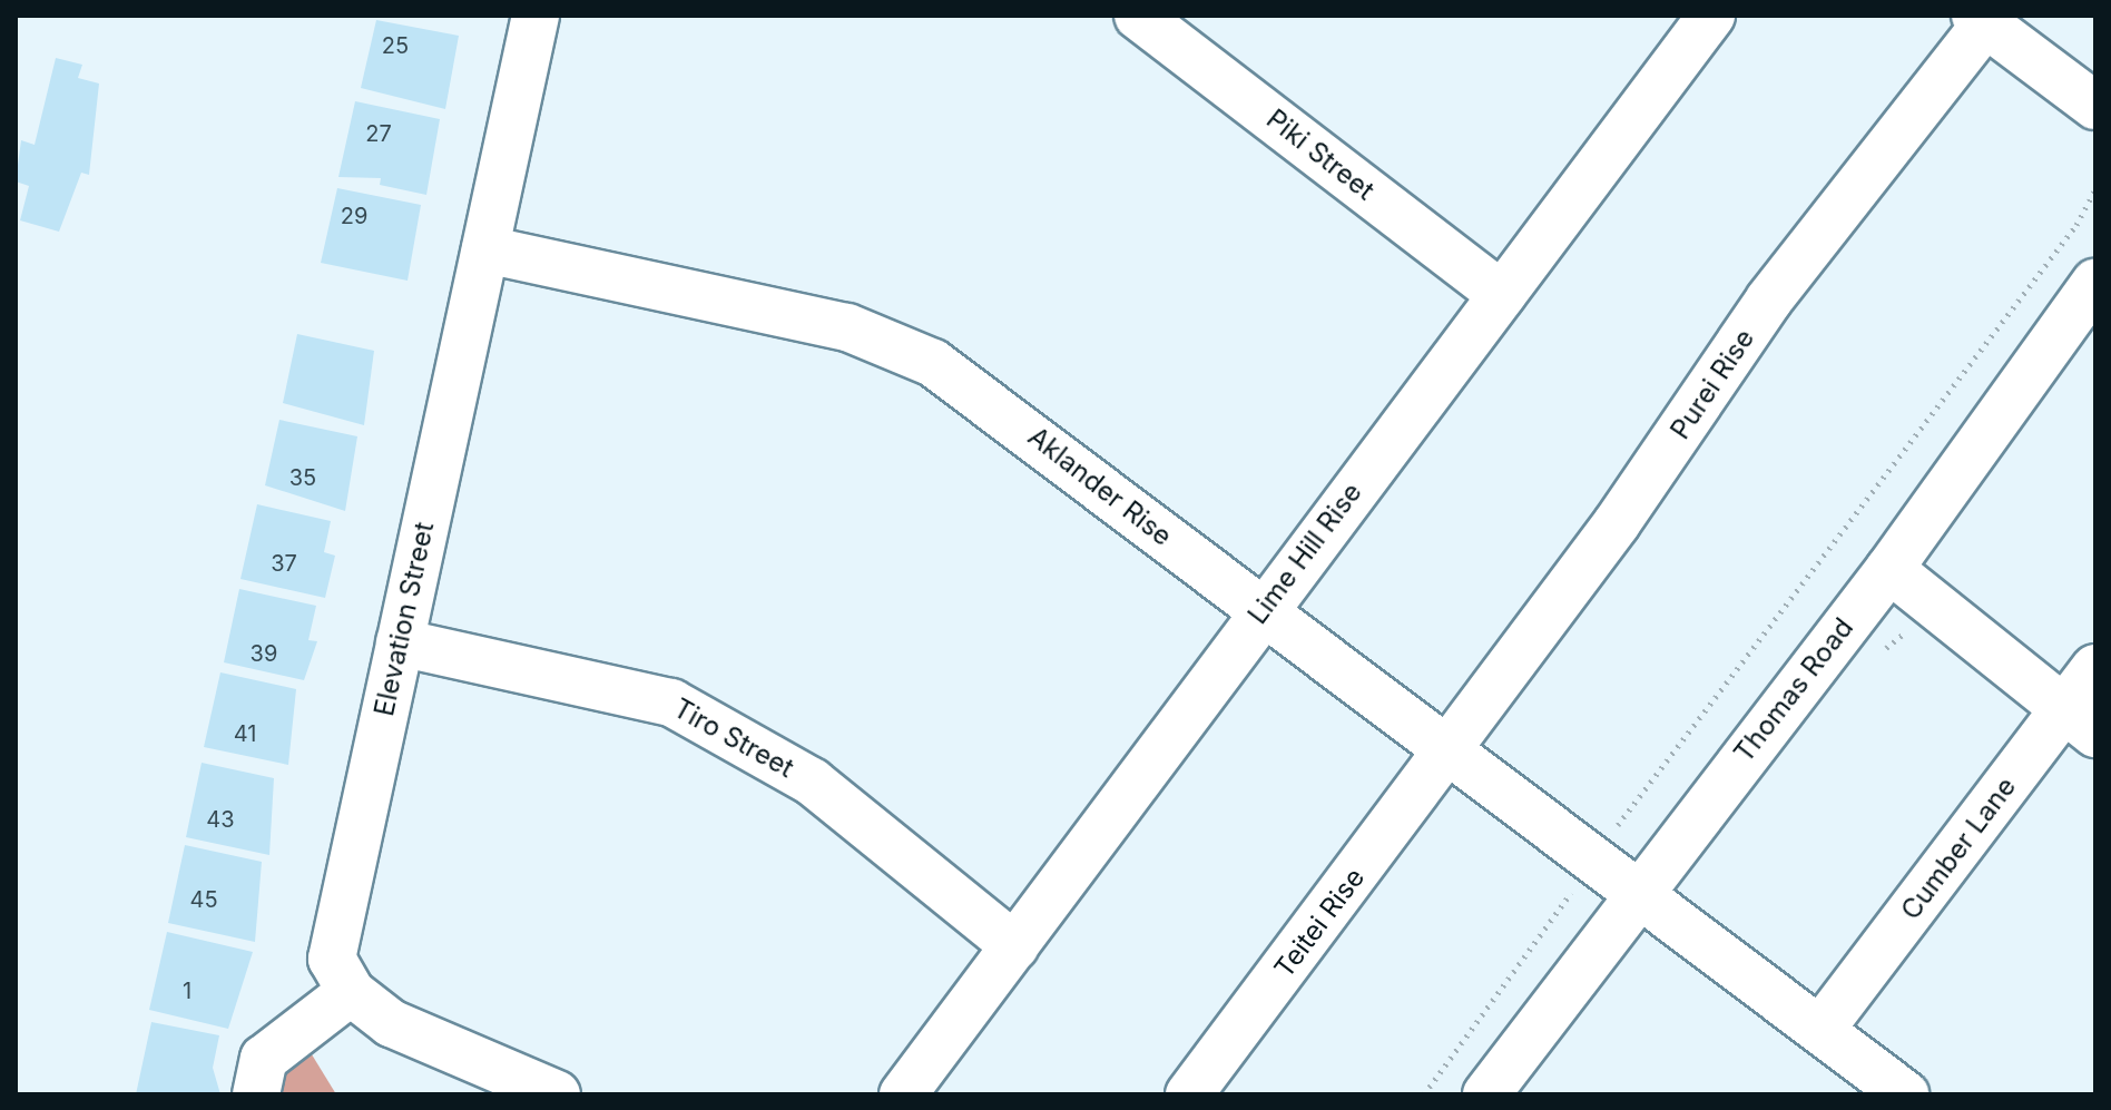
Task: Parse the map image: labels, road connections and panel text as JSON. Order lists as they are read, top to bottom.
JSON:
{
  "streets": {
    "street": [
      "Piki Street",
      "Purei Rise",
      "Aklander Rise",
      "Lime Hill Rise",
      "Elevation Street",
      "Thomas Road",
      "Tiro Street",
      "Cumber Lane",
      "Teitei Rise"
    ]
  },
  "crossings": [
    ["Piki Street", "Lime Hill Rise"],
    ["Purei Rise", "Aklander Rise"],
    ["Purei Rise", "Teitei Rise"],
    ["Aklander Rise", "Lime Hill Rise"],
    ["Aklander Rise", "Elevation Street"],
    ["Aklander Rise", "Thomas Road"],
    ["Aklander Rise", "Cumber Lane"],
    ["Aklander Rise", "Teitei Rise"],
    ["Lime Hill Rise", "Tiro Street"],
    ["Elevation Street", "Tiro Street"]
  ],
  "house_numbers": [
    "25",
    "27",
    "29",
    "35",
    "37",
    "39",
    "41",
    "43",
    "45",
    "1"
  ]
}
